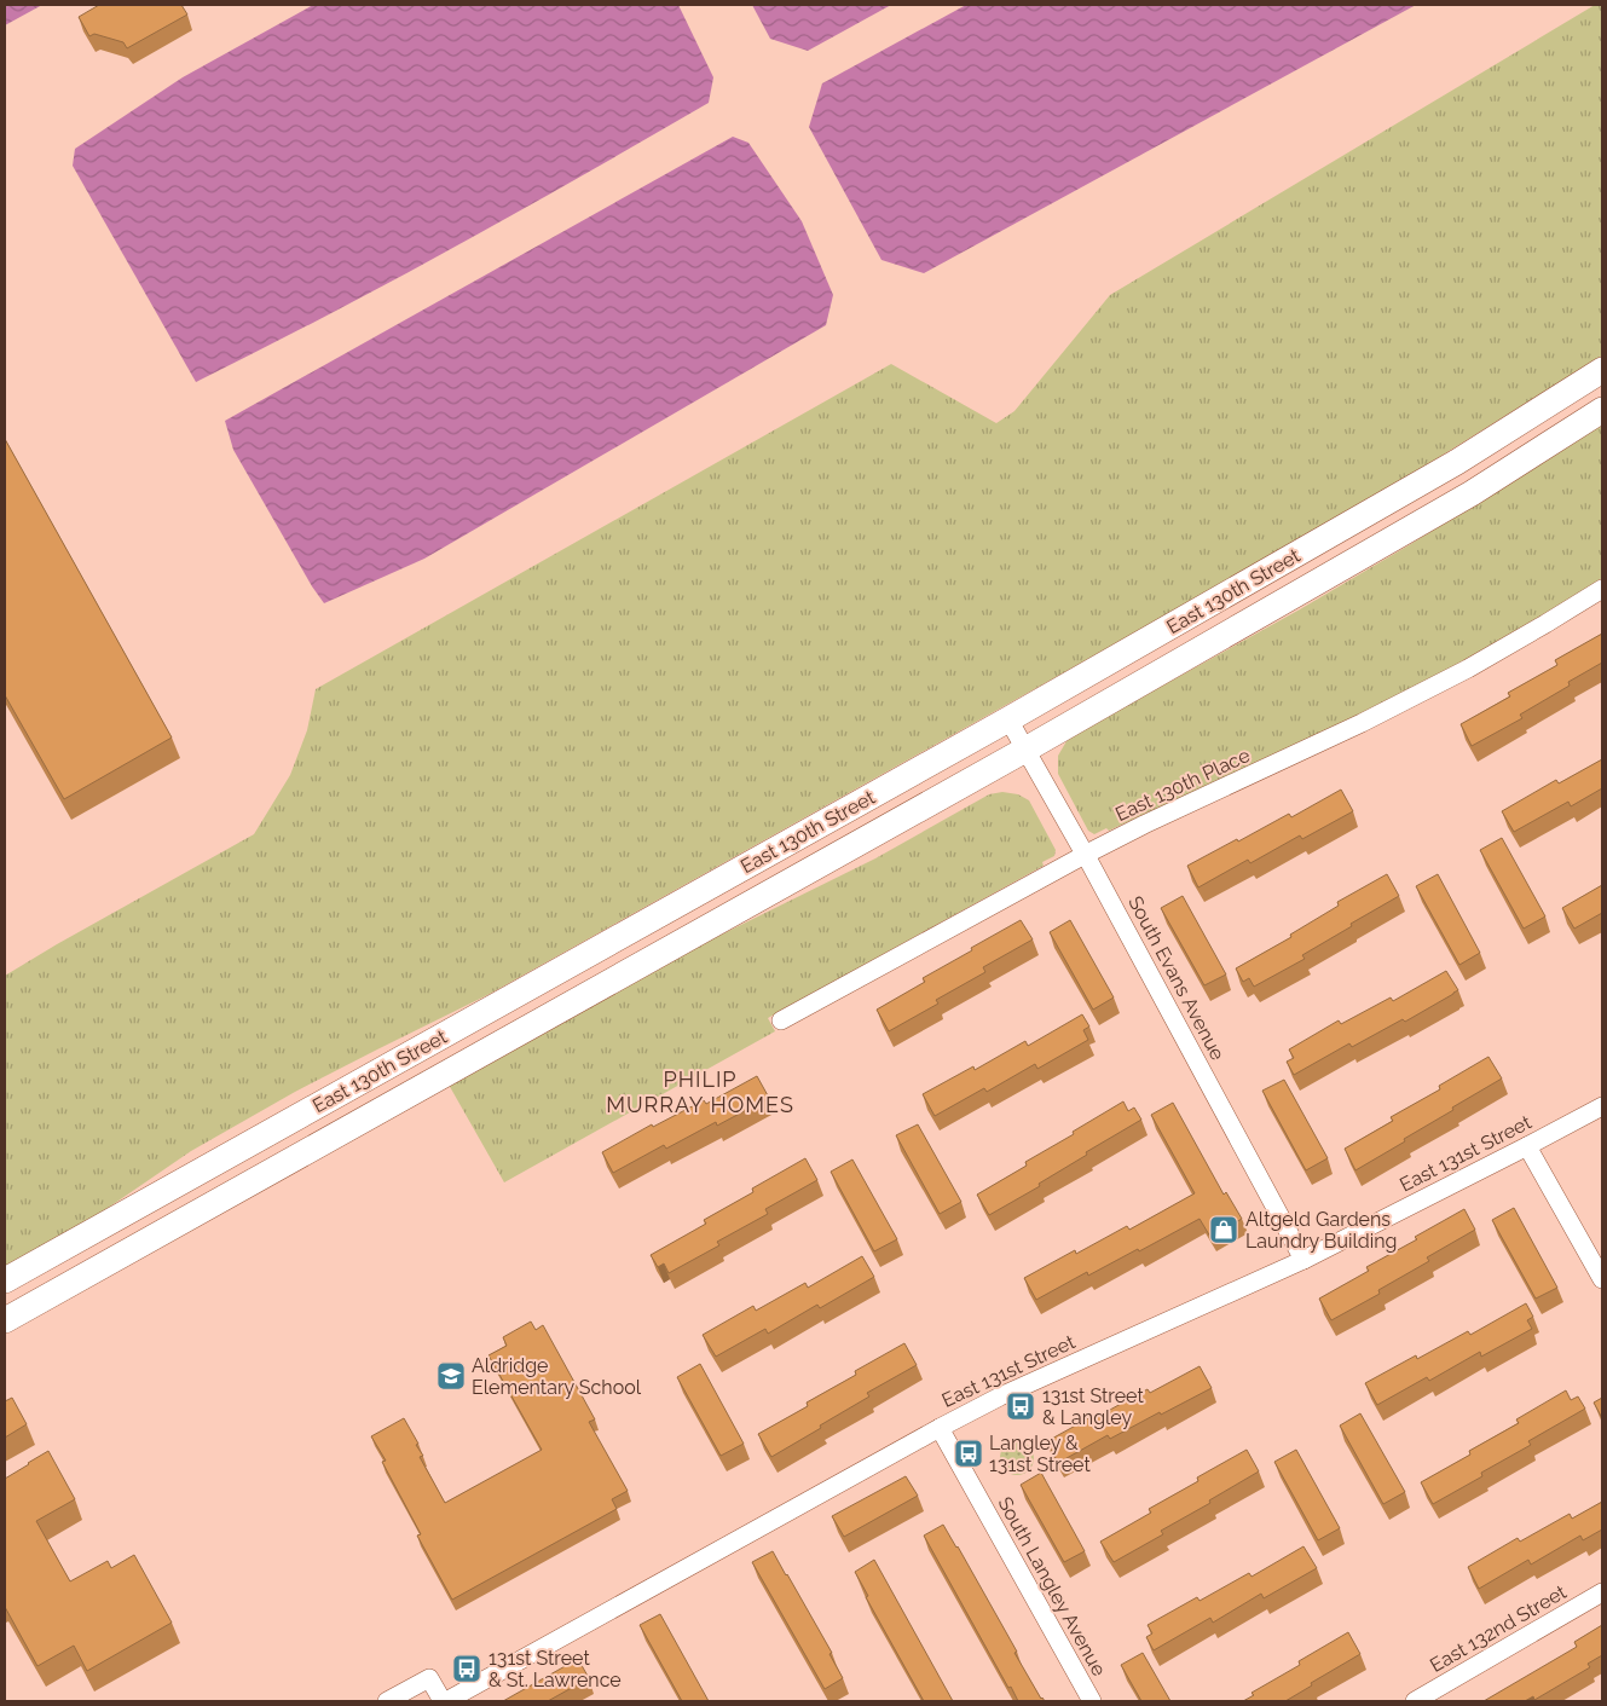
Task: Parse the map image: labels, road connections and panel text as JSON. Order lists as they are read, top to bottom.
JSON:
{
  "streets": {
    "main road": ["East 130th Street"],
    "street": [
      "East 130th Place",
      "South Evans Avenue",
      "East 131st Street",
      "South Langley Avenue",
      "East 132nd Street"
    ]
  },
  "crossings": [
    ["East 130th Street", "South Evans Avenue"],
    ["East 130th Place", "South Evans Avenue"],
    ["South Evans Avenue", "East 131st Street"],
    ["East 131st Street", "South Langley Avenue"]
  ],
  "districts": ["PHILIP MURRAY HOMES"],
  "places": {
    "shop": ["Altgeld Gardens Laundry Building"],
    "school or university": ["Aldridge Elementary School"],
    "bus stop": ["131st Street & Langley", "Langley & 131st Street", "131st Street & St. Lawrence"]
  }
}
